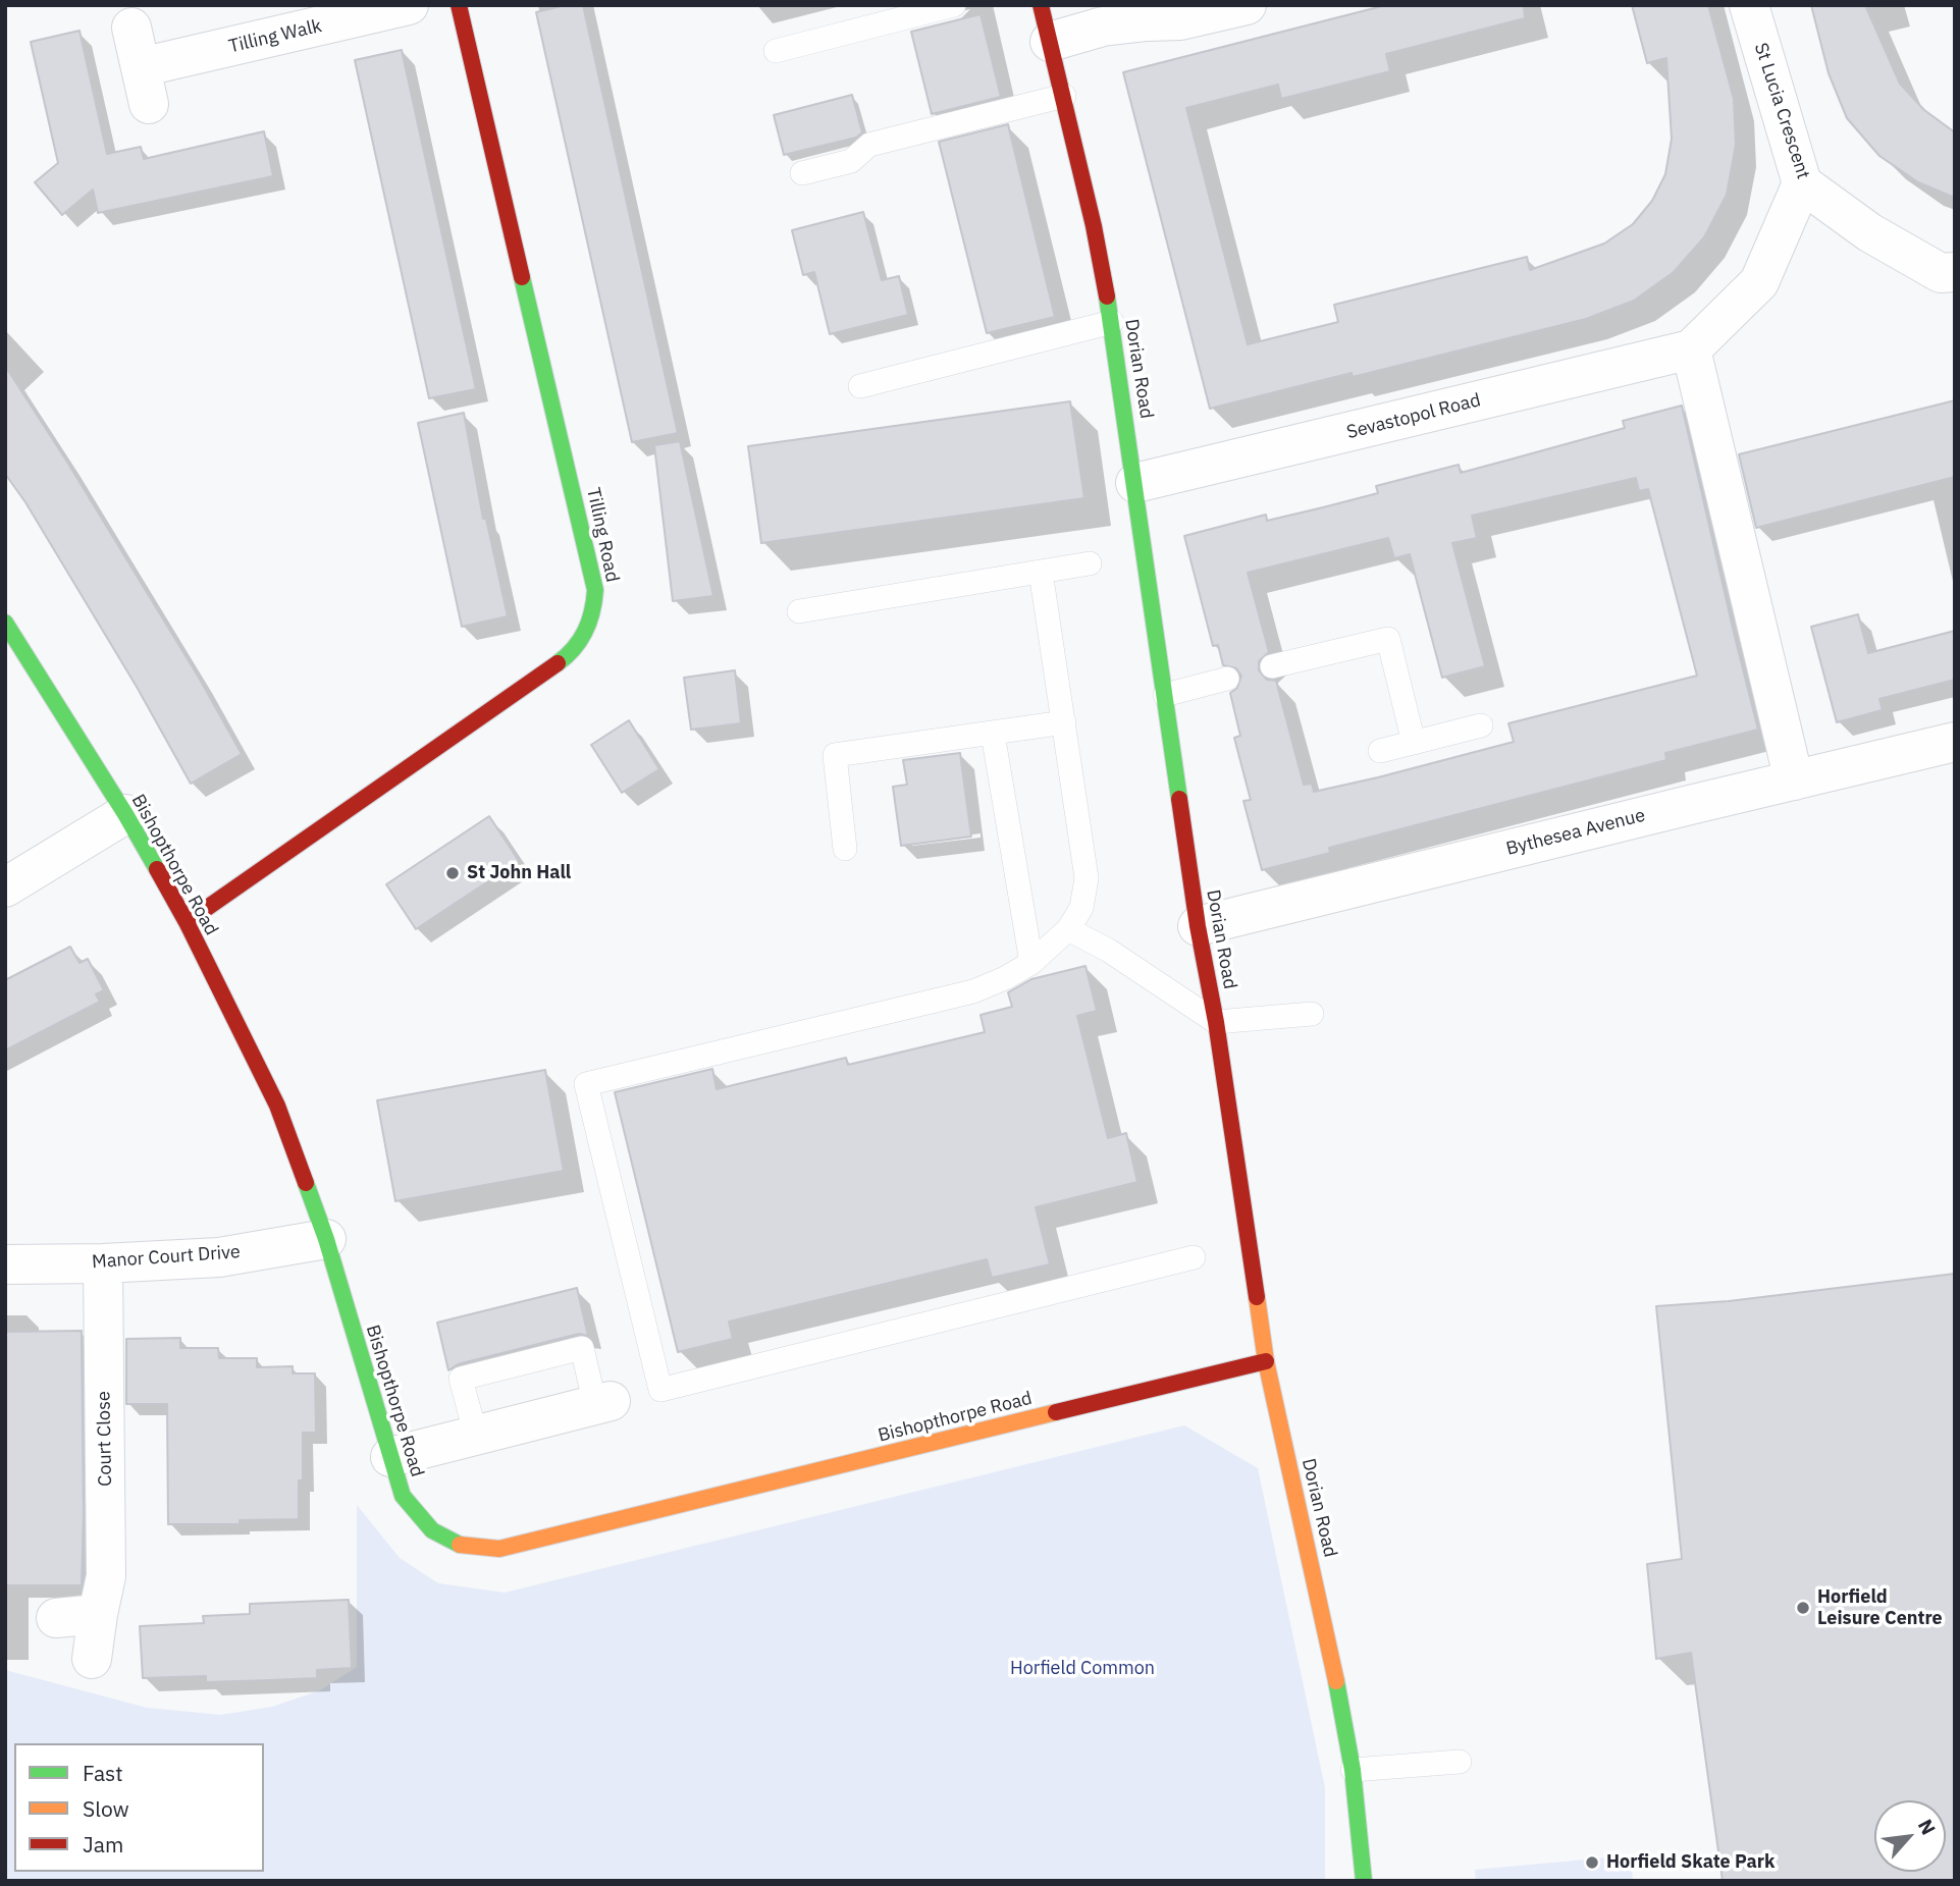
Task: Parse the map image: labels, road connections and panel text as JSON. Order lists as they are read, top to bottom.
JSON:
{
  "streets": {
    "street": [
      "Tilling Walk",
      "St Lucia Crescent",
      "Dorian Road",
      "Sevastopol Road",
      "Tilling Road",
      "Bythesea Avenue",
      "Bishopthorpe Road",
      "Manor Court Drive",
      "Court Close"
    ]
  },
  "crossings": [
    ["Dorian Road", "Sevastopol Road"],
    ["Dorian Road", "Bythesea Avenue"],
    ["Dorian Road", "Bishopthorpe Road"],
    ["Tilling Road", "Bishopthorpe Road"],
    ["Bishopthorpe Road", "Manor Court Drive"],
    ["Manor Court Drive", "Court Close"]
  ],
  "parks": ["Horfield Common"],
  "places": ["St John Hall", "Horfield Leisure Centre", "Horfield Skate Park"],
  "legend": ["Fast", "Slow", "Jam"],
  "north": "top right"
}
